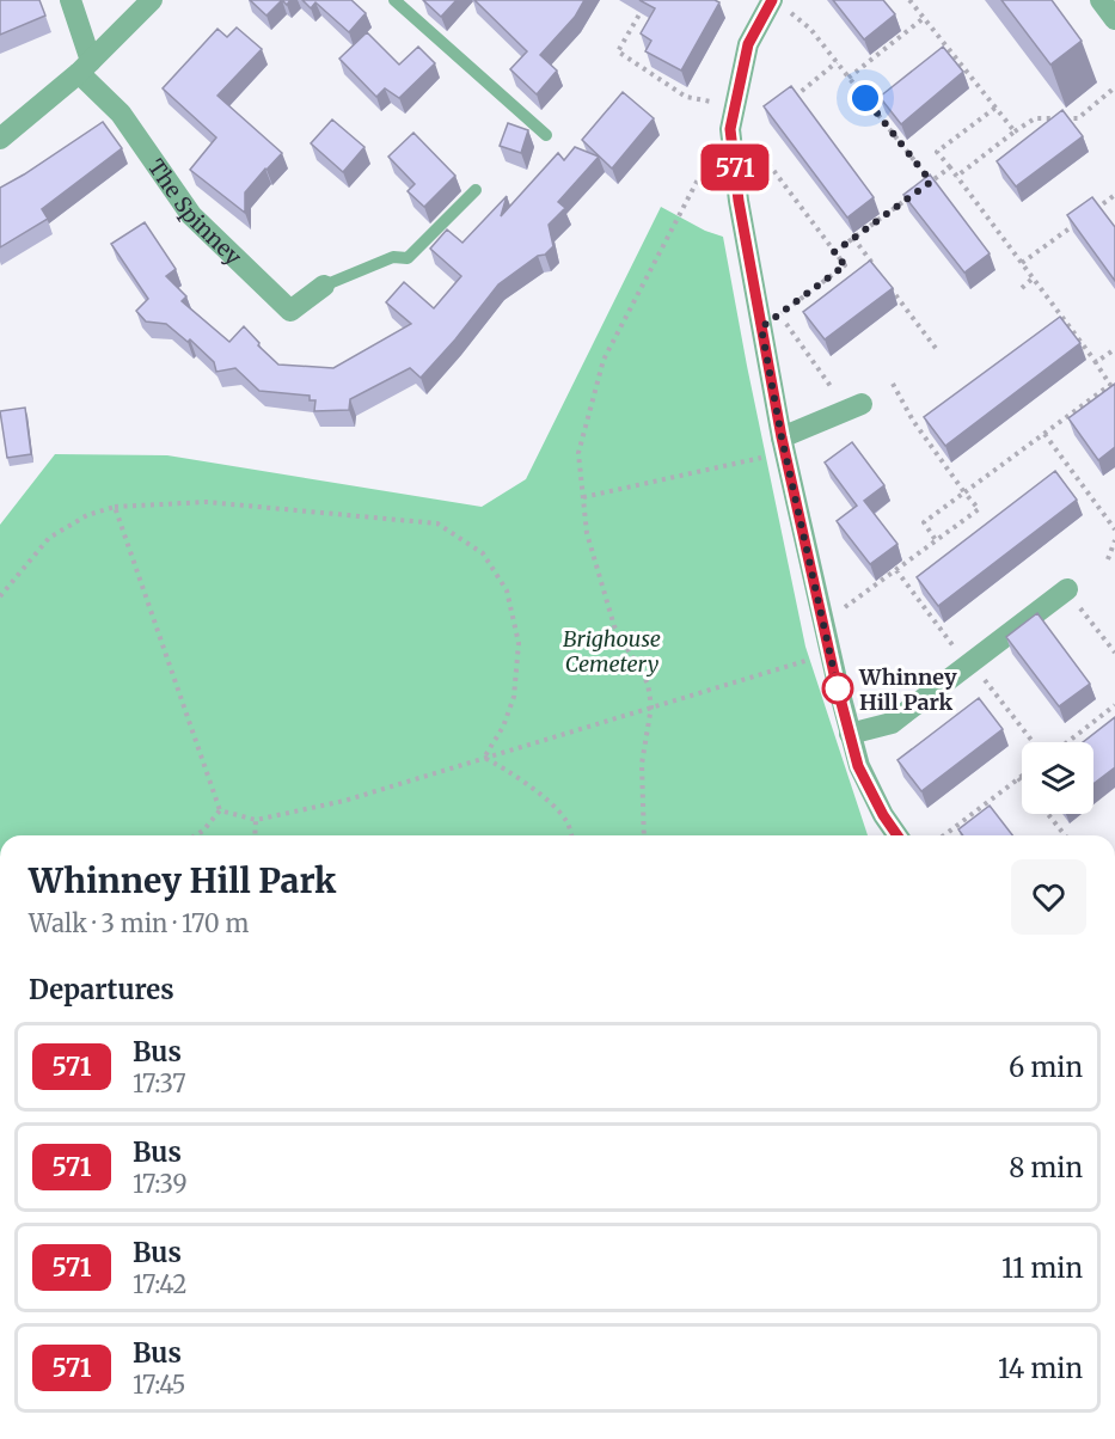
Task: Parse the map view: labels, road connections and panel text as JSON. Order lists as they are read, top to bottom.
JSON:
{
  "streets": {
    "street": ["The Spinney"]
  },
  "parks": ["Brighouse Cemetery"],
  "places": ["Whinney Hill Park"],
  "lines": ["bus line 571"],
  "page": {
    "on_map": "571",
    "heading": [
      ["Whinney Hill Park", "Walk · 3 min · 170 m"],
      "Departures"
    ],
    "list": [
      {
        "mark": "571",
        "name": "Bus",
        "note": "17:37",
        "value": "6 min"
      },
      {
        "mark": "571",
        "name": "Bus",
        "note": "17:39",
        "value": "8 min"
      },
      {
        "mark": "571",
        "name": "Bus",
        "note": "17:42",
        "value": "11 min"
      },
      {
        "mark": "571",
        "name": "Bus",
        "note": "17:45",
        "value": "14 min"
      }
    ]
  }
}
